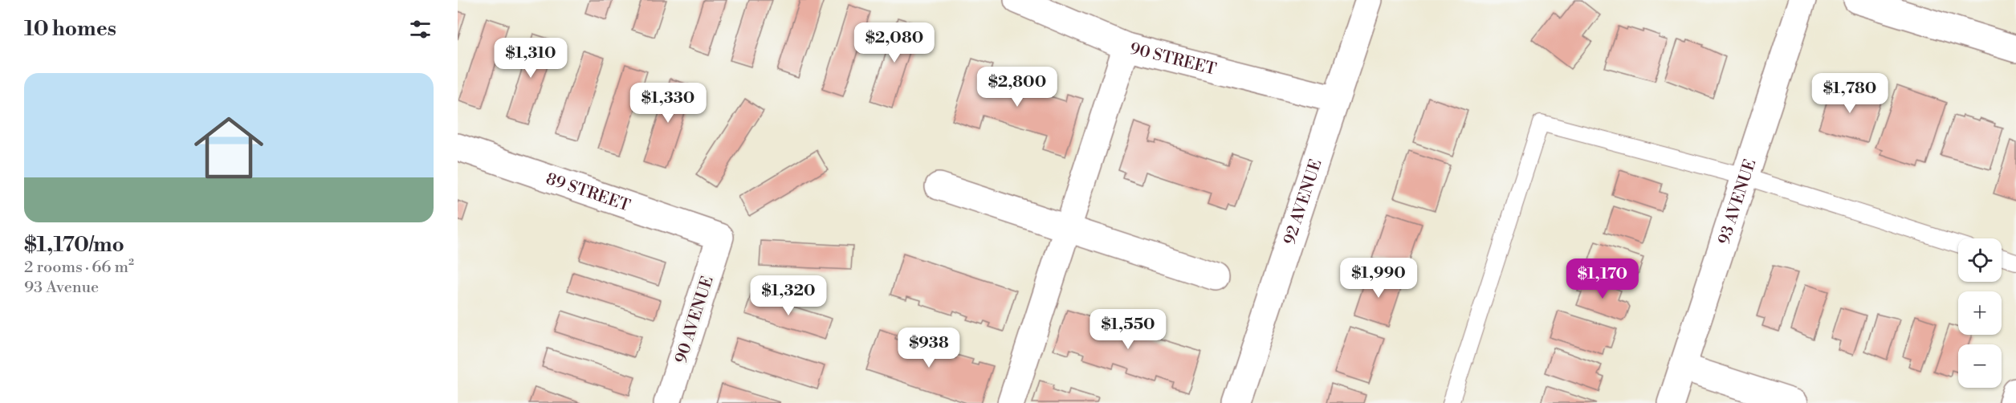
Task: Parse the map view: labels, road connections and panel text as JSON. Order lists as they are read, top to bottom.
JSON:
{
  "streets": {
    "street": [
      "90 STREET",
      "89 STREET",
      "92 AVENUE",
      "93 AVENUE",
      "90 AVENUE"
    ]
  },
  "crossings": [
    ["90 STREET", "92 AVENUE"],
    ["89 STREET", "90 AVENUE"]
  ],
  "page": {
    "heading": "10 homes",
    "price": [
      "$2,080",
      "$1,310",
      "$2,800",
      "$1,780",
      "$1,330",
      "$1,990",
      "$1,170",
      "$1,320",
      "$1,550",
      "$938"
    ],
    "list": [
      {
        "name": "$1,170/mo",
        "note": "2 rooms · 66 m² · 93 Avenue"
      }
    ],
    "map_buttons": ["+", "−"]
  }
}
